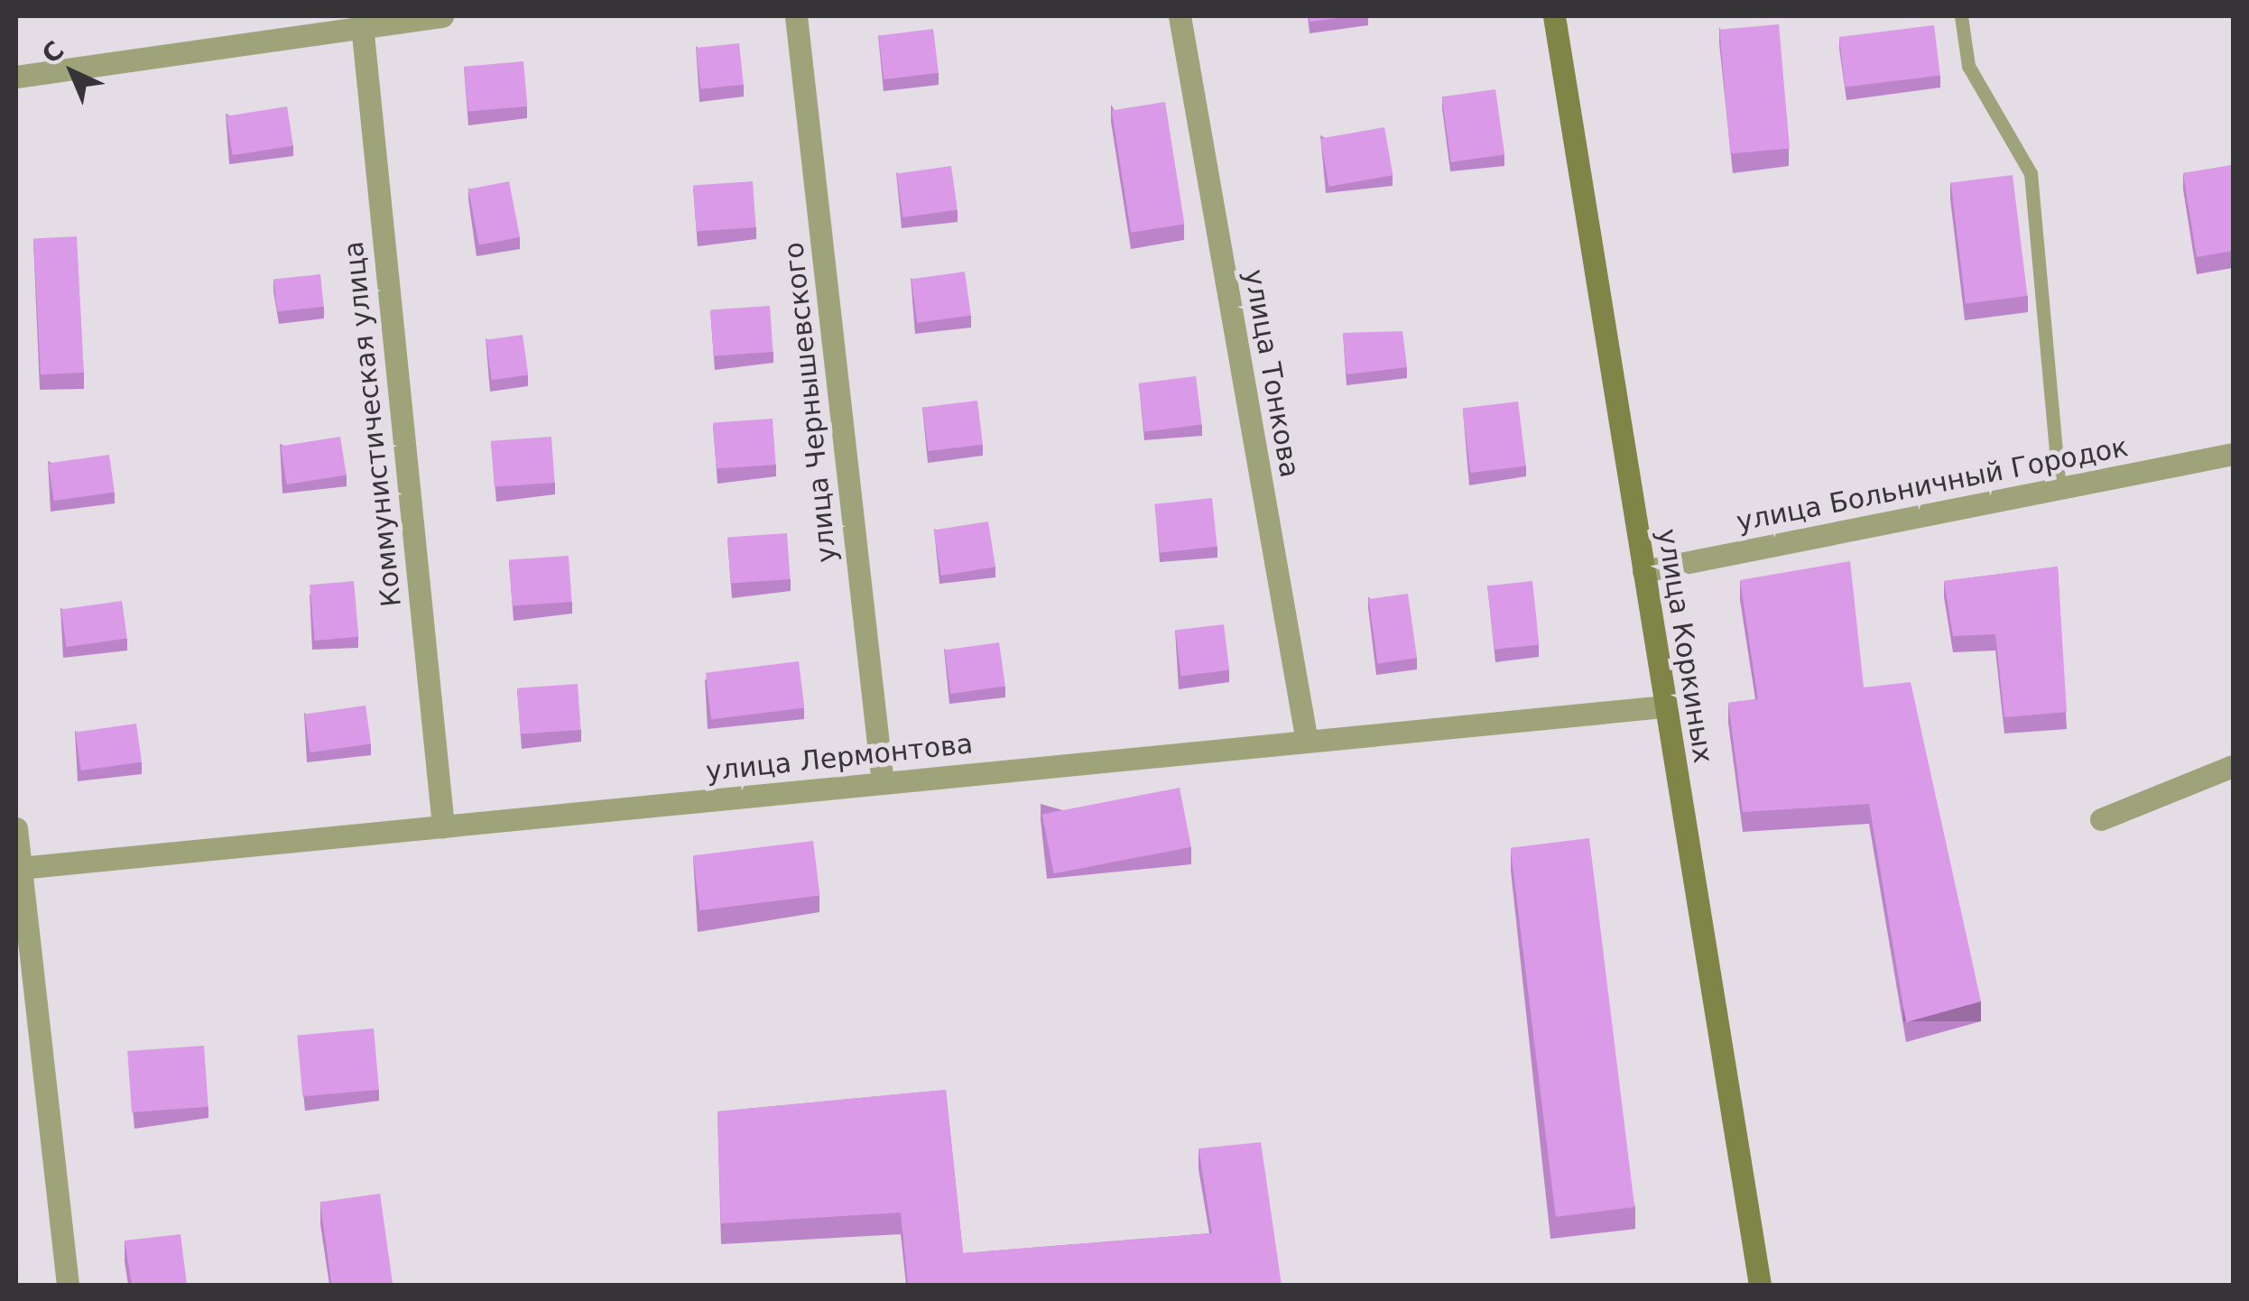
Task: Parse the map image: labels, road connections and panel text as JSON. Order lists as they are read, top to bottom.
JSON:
{
  "streets": {
    "street": [
      "улица Тонкова",
      "улица Чернышевского",
      "Коммунистическая улица",
      "улица Больничный Городок",
      "улица Коркиных",
      "улица Лермонтова"
    ]
  },
  "crossings": [
    ["улица Тонкова", "улица Лермонтова"],
    ["улица Чернышевского", "улица Лермонтова"],
    ["Коммунистическая улица", "улица Лермонтова"],
    ["улица Больничный Городок", "улица Коркиных"],
    ["улица Коркиных", "улица Лермонтова"]
  ],
  "north": "top left"
}
